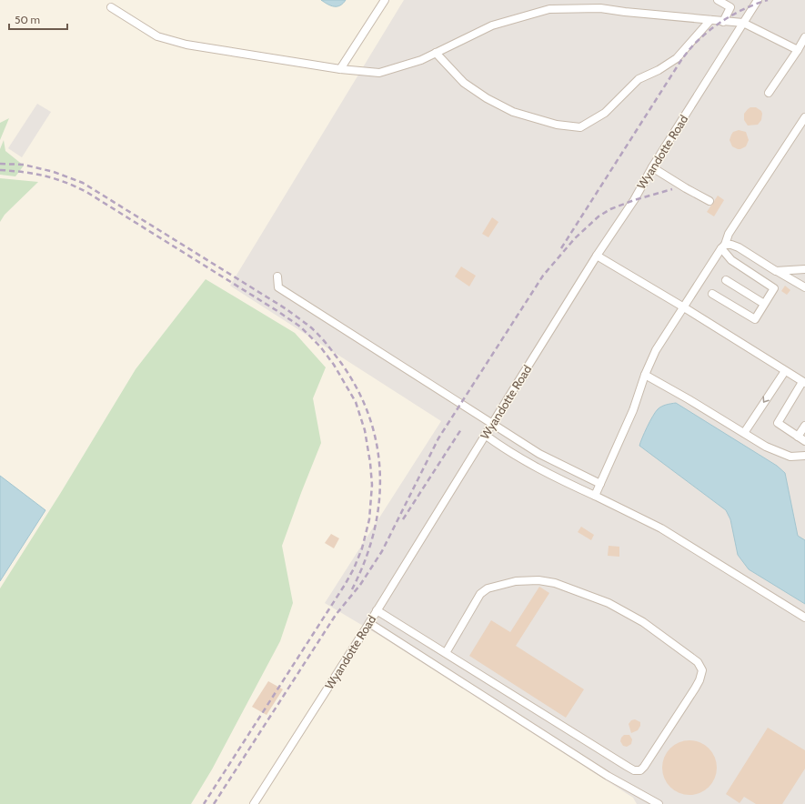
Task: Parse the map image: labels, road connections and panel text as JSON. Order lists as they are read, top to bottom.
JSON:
{
  "streets": {
    "street": ["Wyandotte Road"]
  },
  "scale_bar": "50 m"
}
